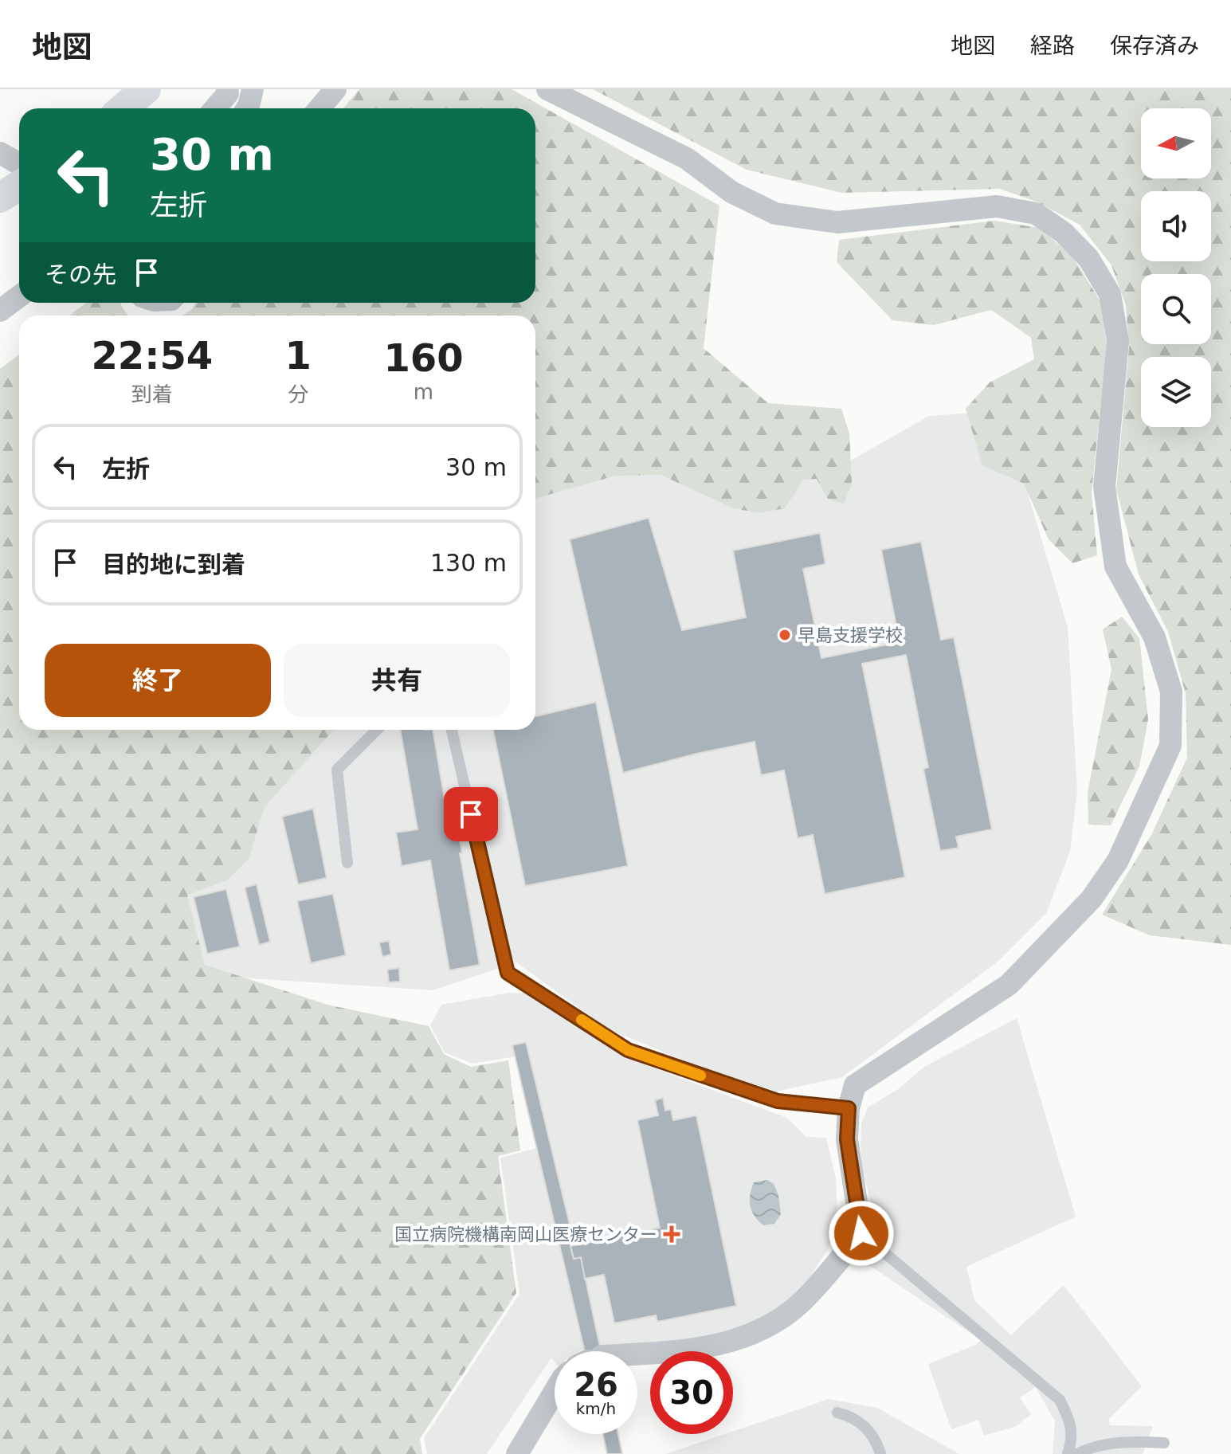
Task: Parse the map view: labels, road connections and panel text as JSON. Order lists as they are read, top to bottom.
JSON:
{
  "places": {
    "other": ["早島支援学校"],
    "health": ["国立病院機構南岡山医療センター"]
  },
  "north": "left",
  "page": {
    "header": "地図",
    "nav": ["地図", "経路", "保存済み"],
    "turn": ["30 m", "左折"],
    "then": "その先",
    "eta": [
      "22:54",
      "到着",
      "1",
      "分",
      "160",
      "m"
    ],
    "list": [
      {
        "name": "左折",
        "value": "30 m"
      },
      {
        "name": "目的地に到着",
        "value": "130 m"
      }
    ],
    "buttons": ["終了", "共有"],
    "speed": "26 km/h",
    "limit": "30"
  }
}
